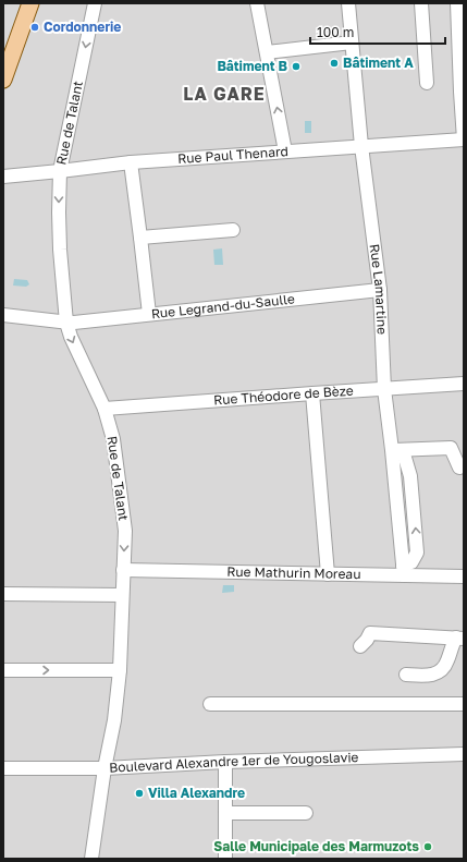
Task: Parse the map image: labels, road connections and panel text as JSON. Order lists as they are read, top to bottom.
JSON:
{
  "streets": {
    "street": [
      "Rue de Talant",
      "Rue Paul Thenard",
      "Rue Lamartine",
      "Rue Legrand-du-Saulle",
      "Rue Théodore de Bèze",
      "Rue Mathurin Moreau",
      "Boulevard Alexandre 1er de Yougoslavie"
    ]
  },
  "crossings": [
    ["Rue de Talant", "Rue Paul Thenard"],
    ["Rue de Talant", "Rue Legrand-du-Saulle"],
    ["Rue de Talant", "Rue Théodore de Bèze"],
    ["Rue de Talant", "Rue Mathurin Moreau"],
    ["Rue de Talant", "Boulevard Alexandre 1er de Yougoslavie"],
    ["Rue Paul Thenard", "Rue Lamartine"],
    ["Rue Lamartine", "Rue Legrand-du-Saulle"],
    ["Rue Lamartine", "Rue Théodore de Bèze"],
    ["Rue Lamartine", "Rue Mathurin Moreau"]
  ],
  "one_way": ["Rue de Talant"],
  "districts": ["LA GARE"],
  "places": [
    "Cordonnerie",
    "Bâtiment A",
    "Bâtiment B",
    "Villa Alexandre",
    "Salle Municipale des Marmuzots"
  ],
  "scale_bar": "100 m"
}
